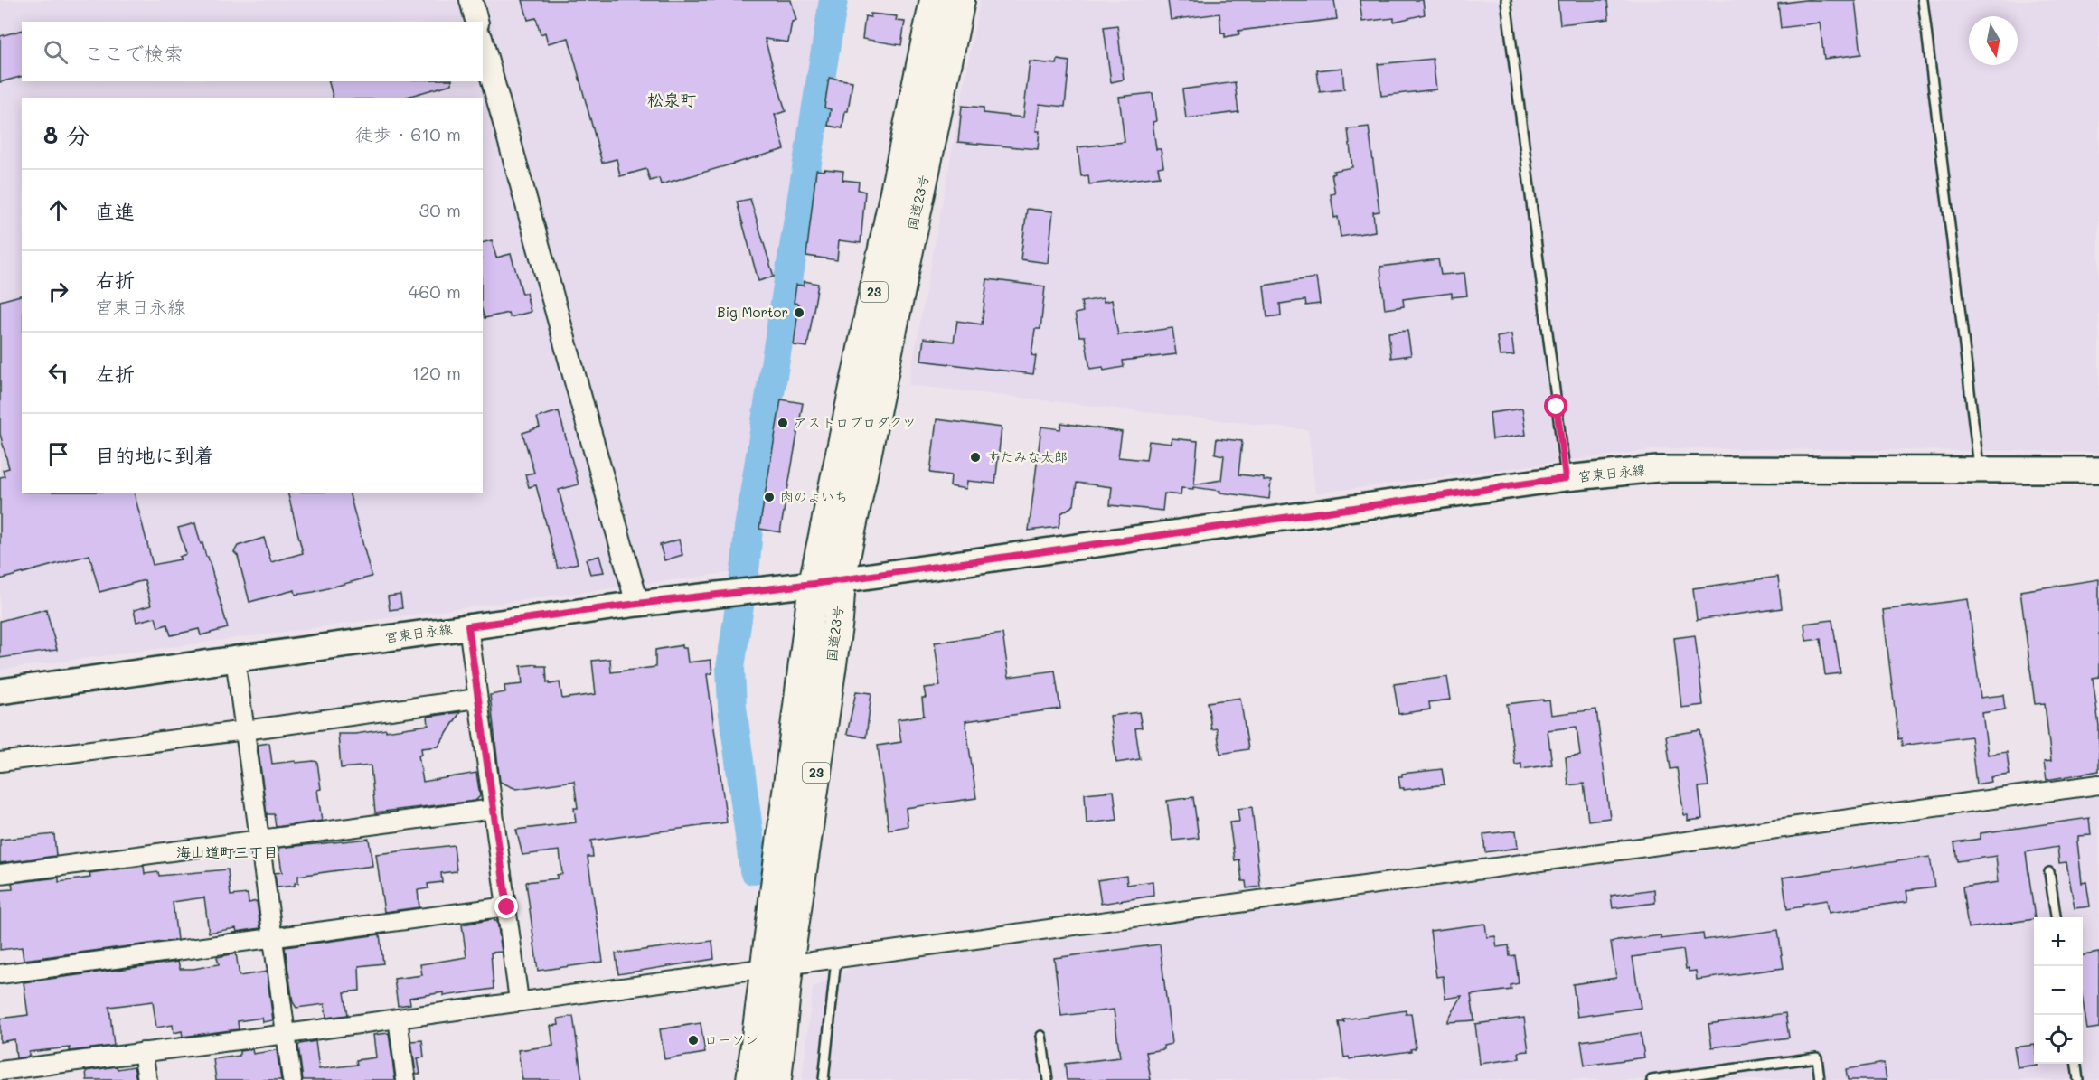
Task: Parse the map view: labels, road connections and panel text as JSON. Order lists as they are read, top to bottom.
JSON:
{
  "streets": {
    "highway": ["国道23号", "23"],
    "main road": ["宮東日永線"]
  },
  "crossings": [
    ["国道23号", "宮東日永線"]
  ],
  "districts": ["松泉町", "海山道町三丁目"],
  "places": [
    "Big Mortor",
    "アストロプロダクツ",
    "すたみな太郎",
    "肉のよいち",
    "ローソン"
  ],
  "north": "bottom",
  "page": {
    "search": "ここで検索",
    "heading": ["8 分", "徒歩 · 610 m"],
    "list": [
      ["直進", "30 m"],
      ["右折", "宮東日永線", "460 m"],
      ["左折", "120 m"],
      "目的地に到着"
    ],
    "map_buttons": ["+", "−"]
  }
}
